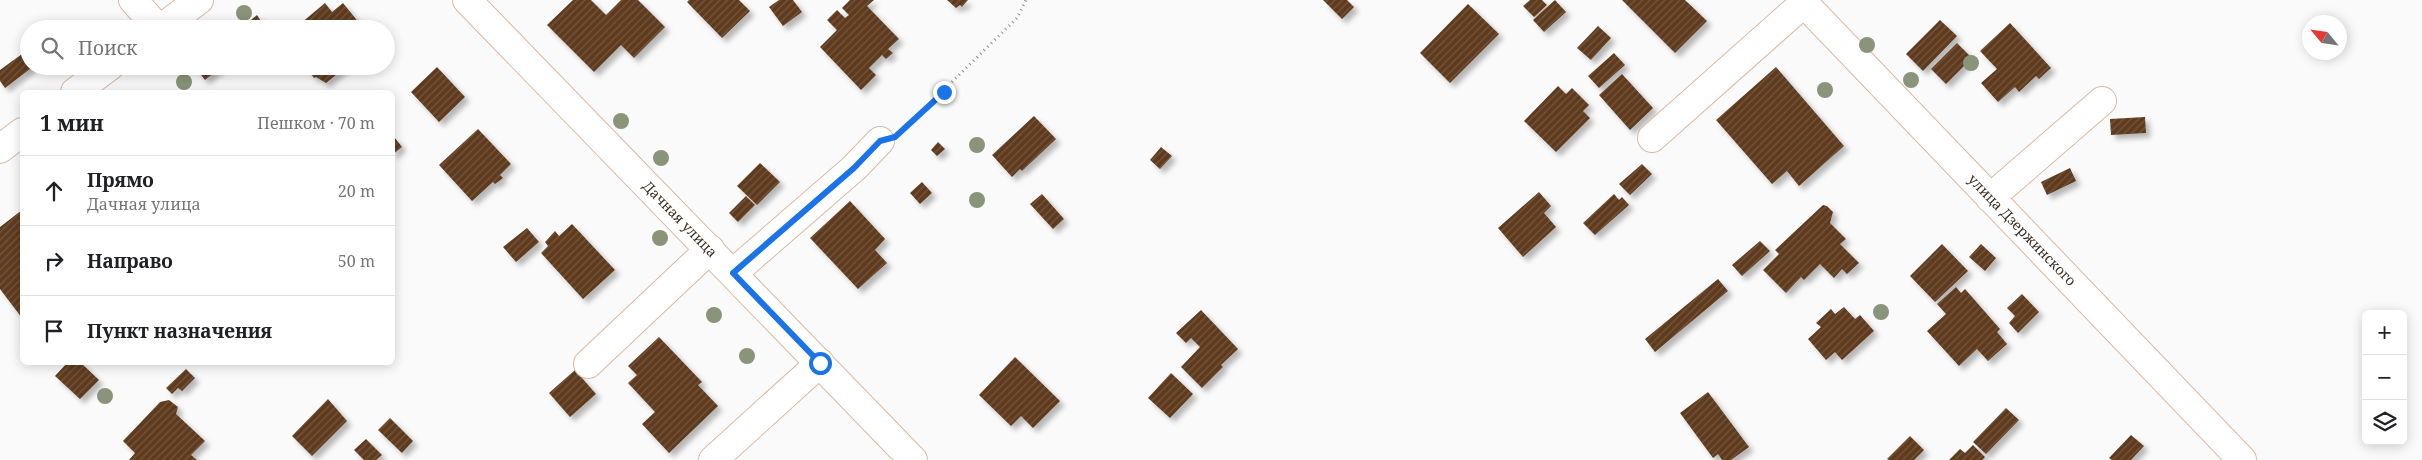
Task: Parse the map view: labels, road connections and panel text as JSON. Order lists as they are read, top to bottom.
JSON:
{
  "streets": {
    "street": ["Дачная улица", "улица Дзержинского"]
  },
  "north": "top left",
  "page": {
    "search": "Поиск",
    "heading": ["1 мин", "Пешком · 70 m"],
    "list": [
      ["Прямо", "Дачная улица", "20 m"],
      ["Направо", "50 m"],
      "Пункт назначения"
    ],
    "map_buttons": ["+", "−"]
  }
}
